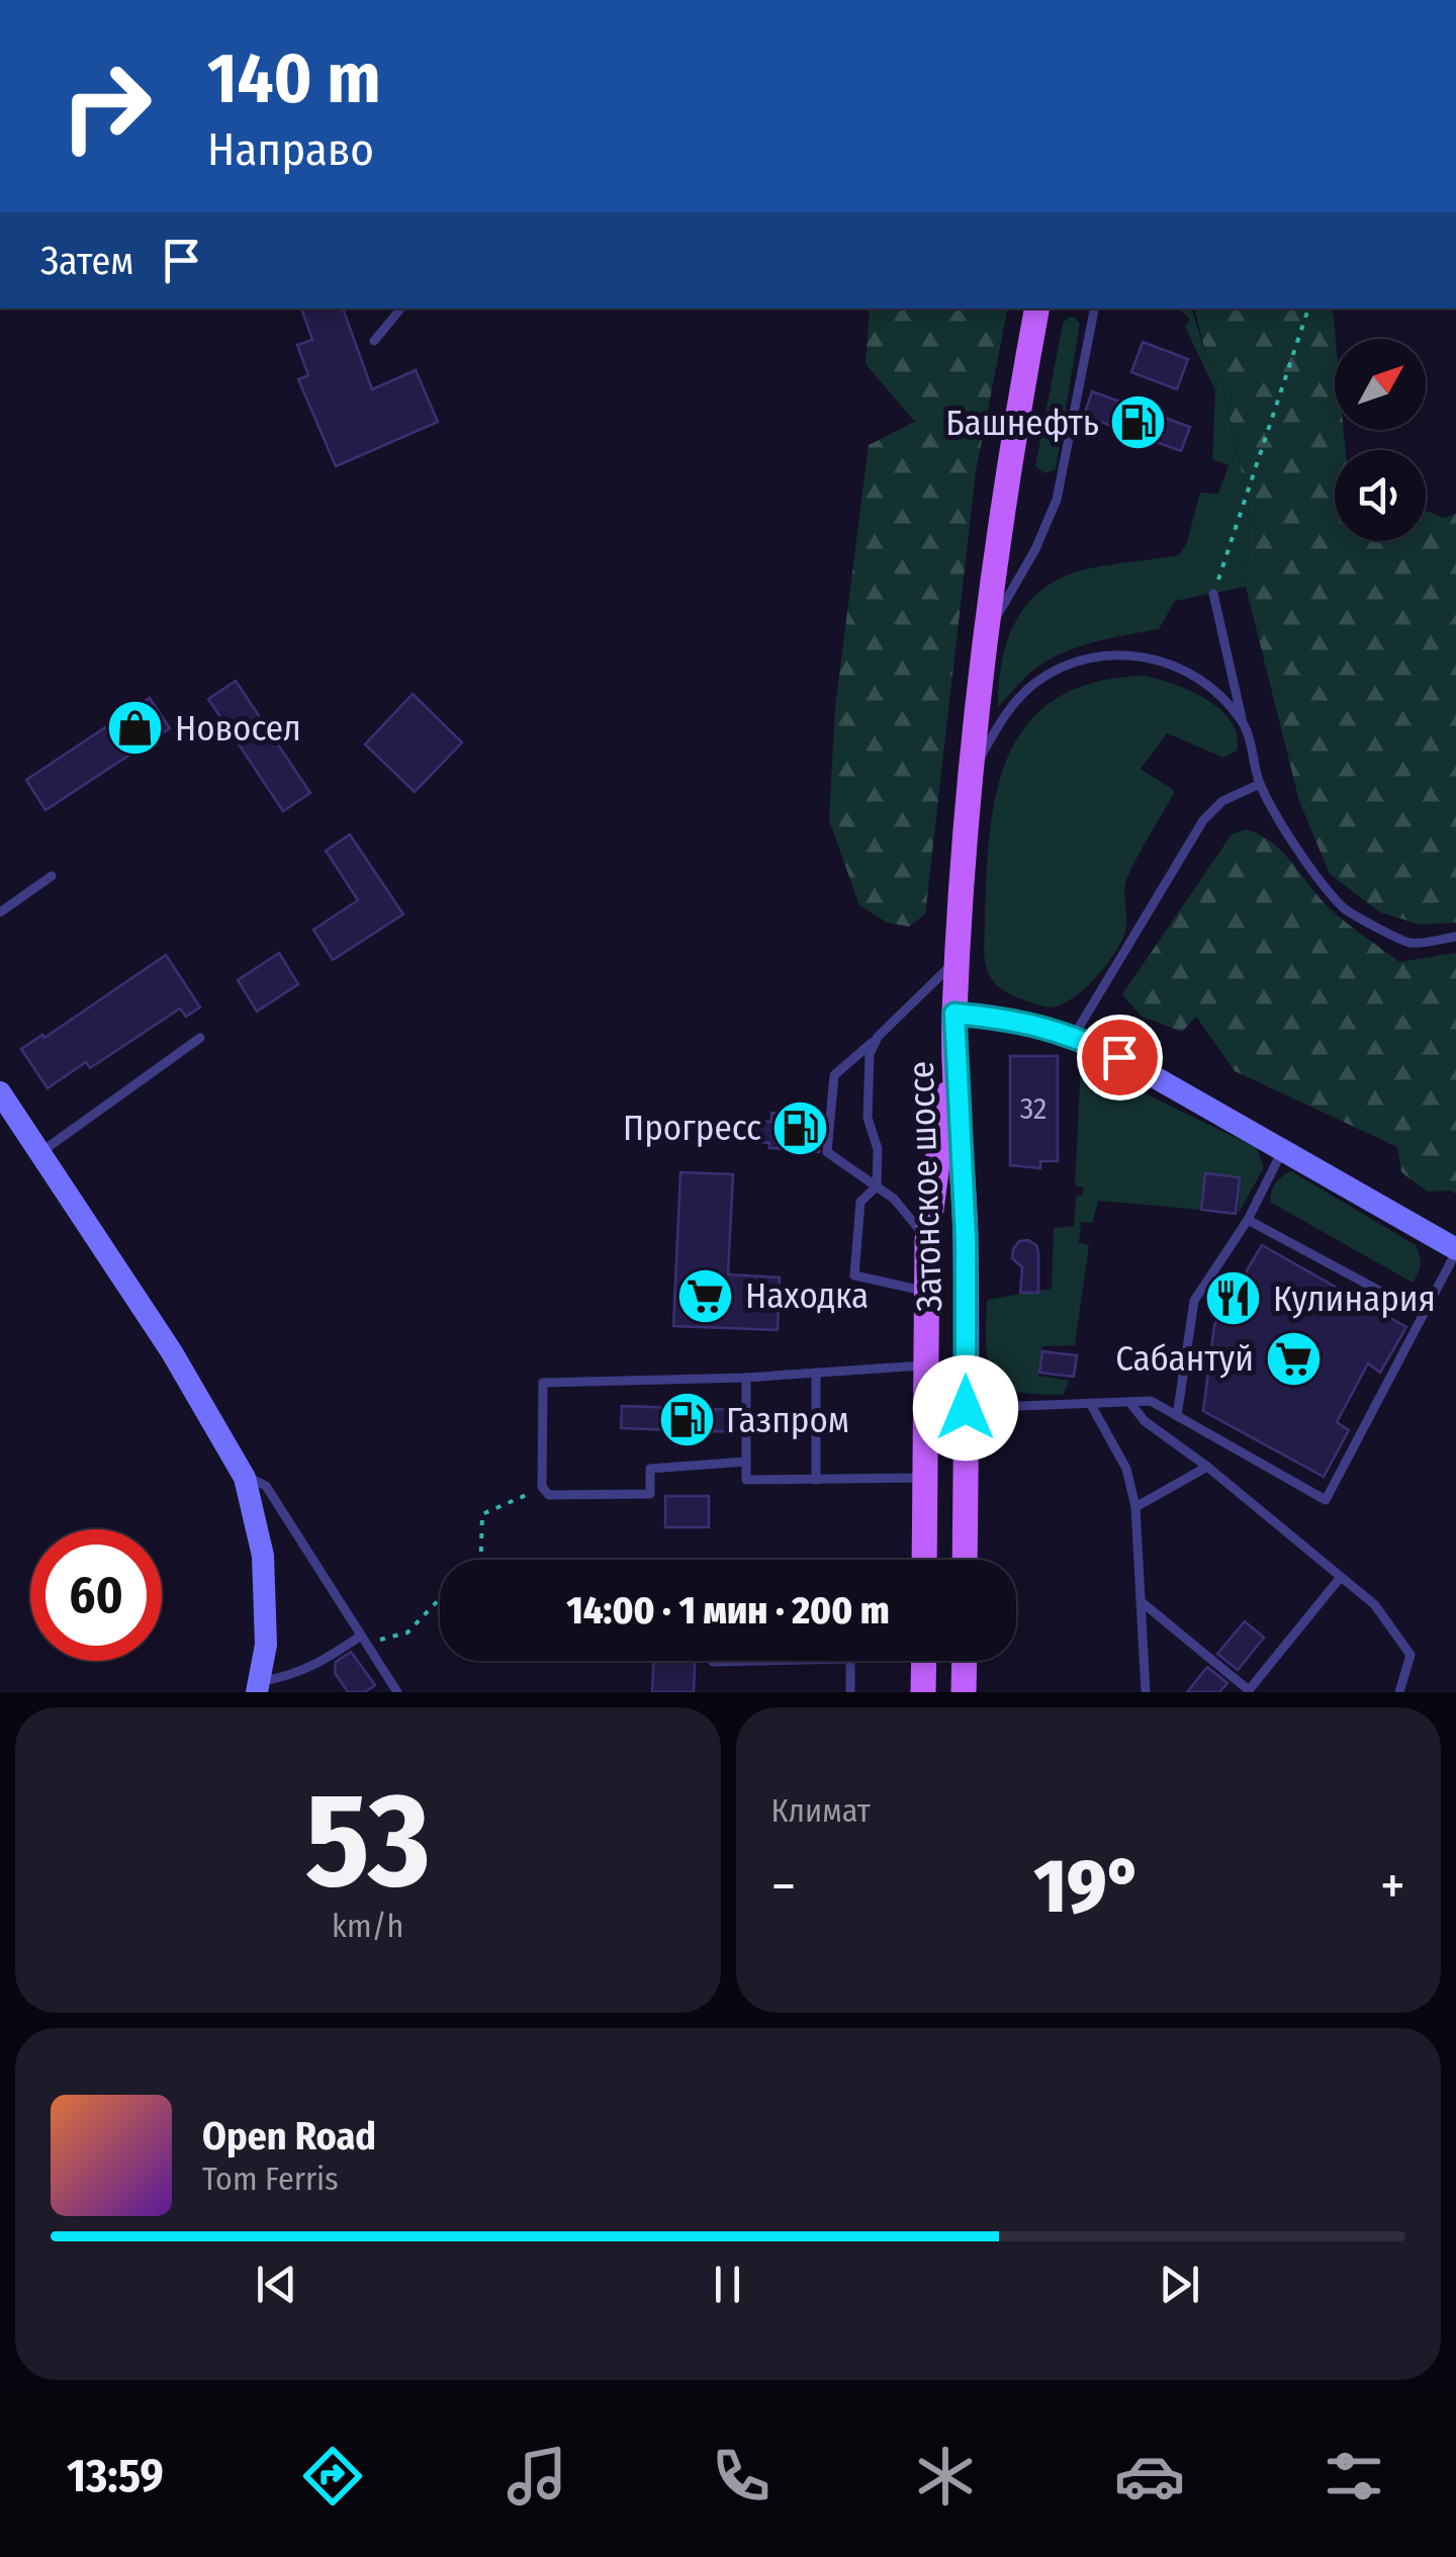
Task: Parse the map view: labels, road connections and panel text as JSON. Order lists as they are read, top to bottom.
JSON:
{
  "streets": {
    "main road": ["Затонское шоссе"]
  },
  "places": {
    "fuel station": ["Башнефть", "Прогресс", "Газпром"],
    "shop": ["Новосел"],
    "supermarket": ["Находка", "Сабантуй"],
    "restaurant": ["Кулинария"]
  },
  "house_numbers": ["32"],
  "north": "top right",
  "page": {
    "turn": ["140 m", "Направо"],
    "then": "Затем",
    "limit": "60",
    "trip": "14:00 · 1 мин · 200 m",
    "tile": [
      ["53", "km/h"],
      "Климат"
    ],
    "heat": ["−", "19°", "+"],
    "song": ["Open Road", "Tom Ferris"],
    "tabs": "13:59"
  }
}
